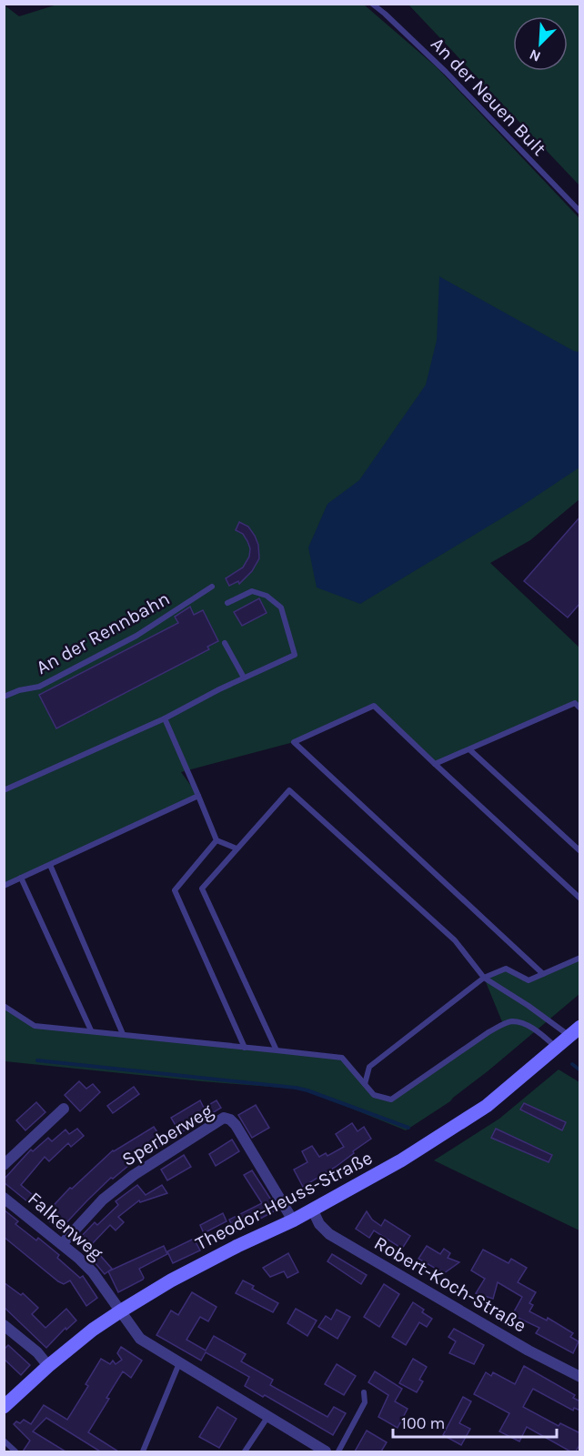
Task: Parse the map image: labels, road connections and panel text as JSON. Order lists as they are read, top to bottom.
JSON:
{
  "streets": {
    "street": [
      "Sperberweg",
      "Theodor-Heuss-Straße",
      "Falkenweg",
      "Robert-Koch-Straße"
    ],
    "lane": ["An der Neuen Bult", "An der Rennbahn"]
  },
  "crossings": [
    ["Sperberweg", "Theodor-Heuss-Straße"],
    ["Sperberweg", "Falkenweg"],
    ["Theodor-Heuss-Straße", "Falkenweg"],
    ["Theodor-Heuss-Straße", "Robert-Koch-Straße"]
  ],
  "scale_bar": "100 m",
  "north": "bottom left"
}
